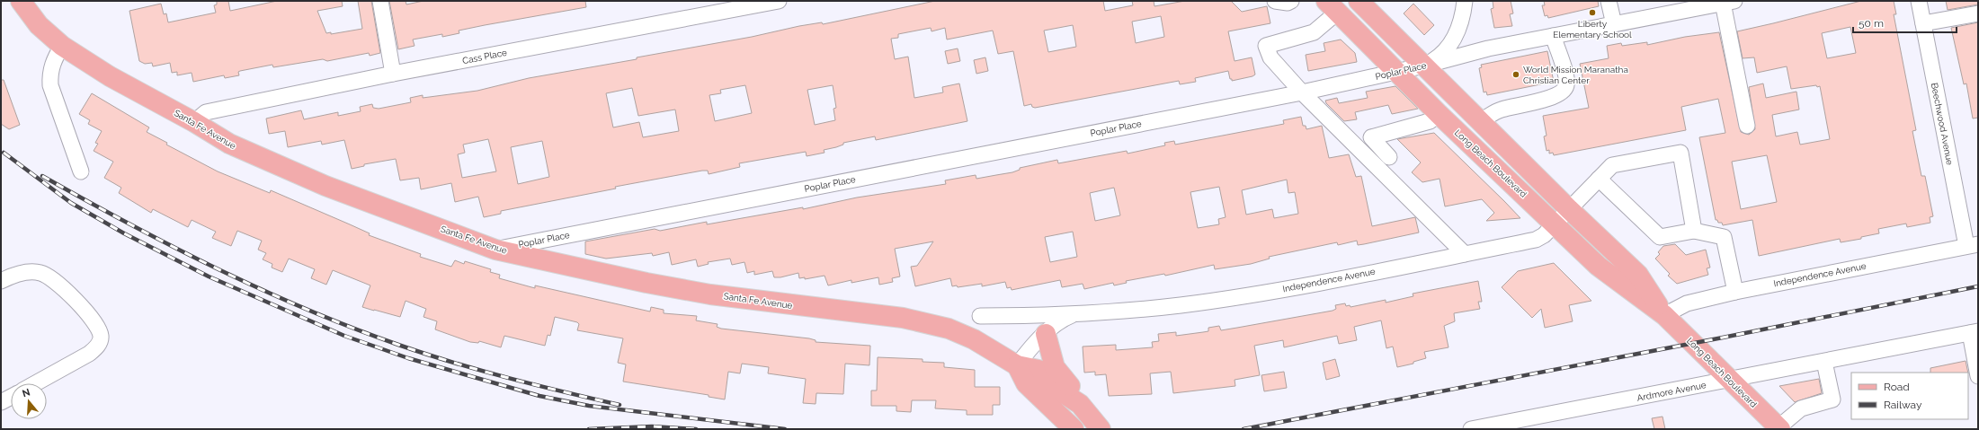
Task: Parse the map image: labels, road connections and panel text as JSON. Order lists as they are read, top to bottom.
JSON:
{
  "streets": {
    "main road": ["Santa Fe Avenue", "Long Beach Boulevard"],
    "street": [
      "Cass Place",
      "Poplar Place",
      "Beechwood Avenue",
      "Independence Avenue",
      "Ardmore Avenue"
    ]
  },
  "crossings": [
    ["Cass Place", "Santa Fe Avenue"],
    ["Poplar Place", "Santa Fe Avenue"],
    ["Poplar Place", "Long Beach Boulevard"],
    ["Beechwood Avenue", "Independence Avenue"],
    ["Santa Fe Avenue", "Independence Avenue"],
    ["Long Beach Boulevard", "Independence Avenue"],
    ["Long Beach Boulevard", "Ardmore Avenue"]
  ],
  "places": ["Liberty Elementary School", "World Mission Maranatha Christian Center"],
  "legend": ["Road", "Railway"],
  "scale_bar": "50 m",
  "north": "top"
}
